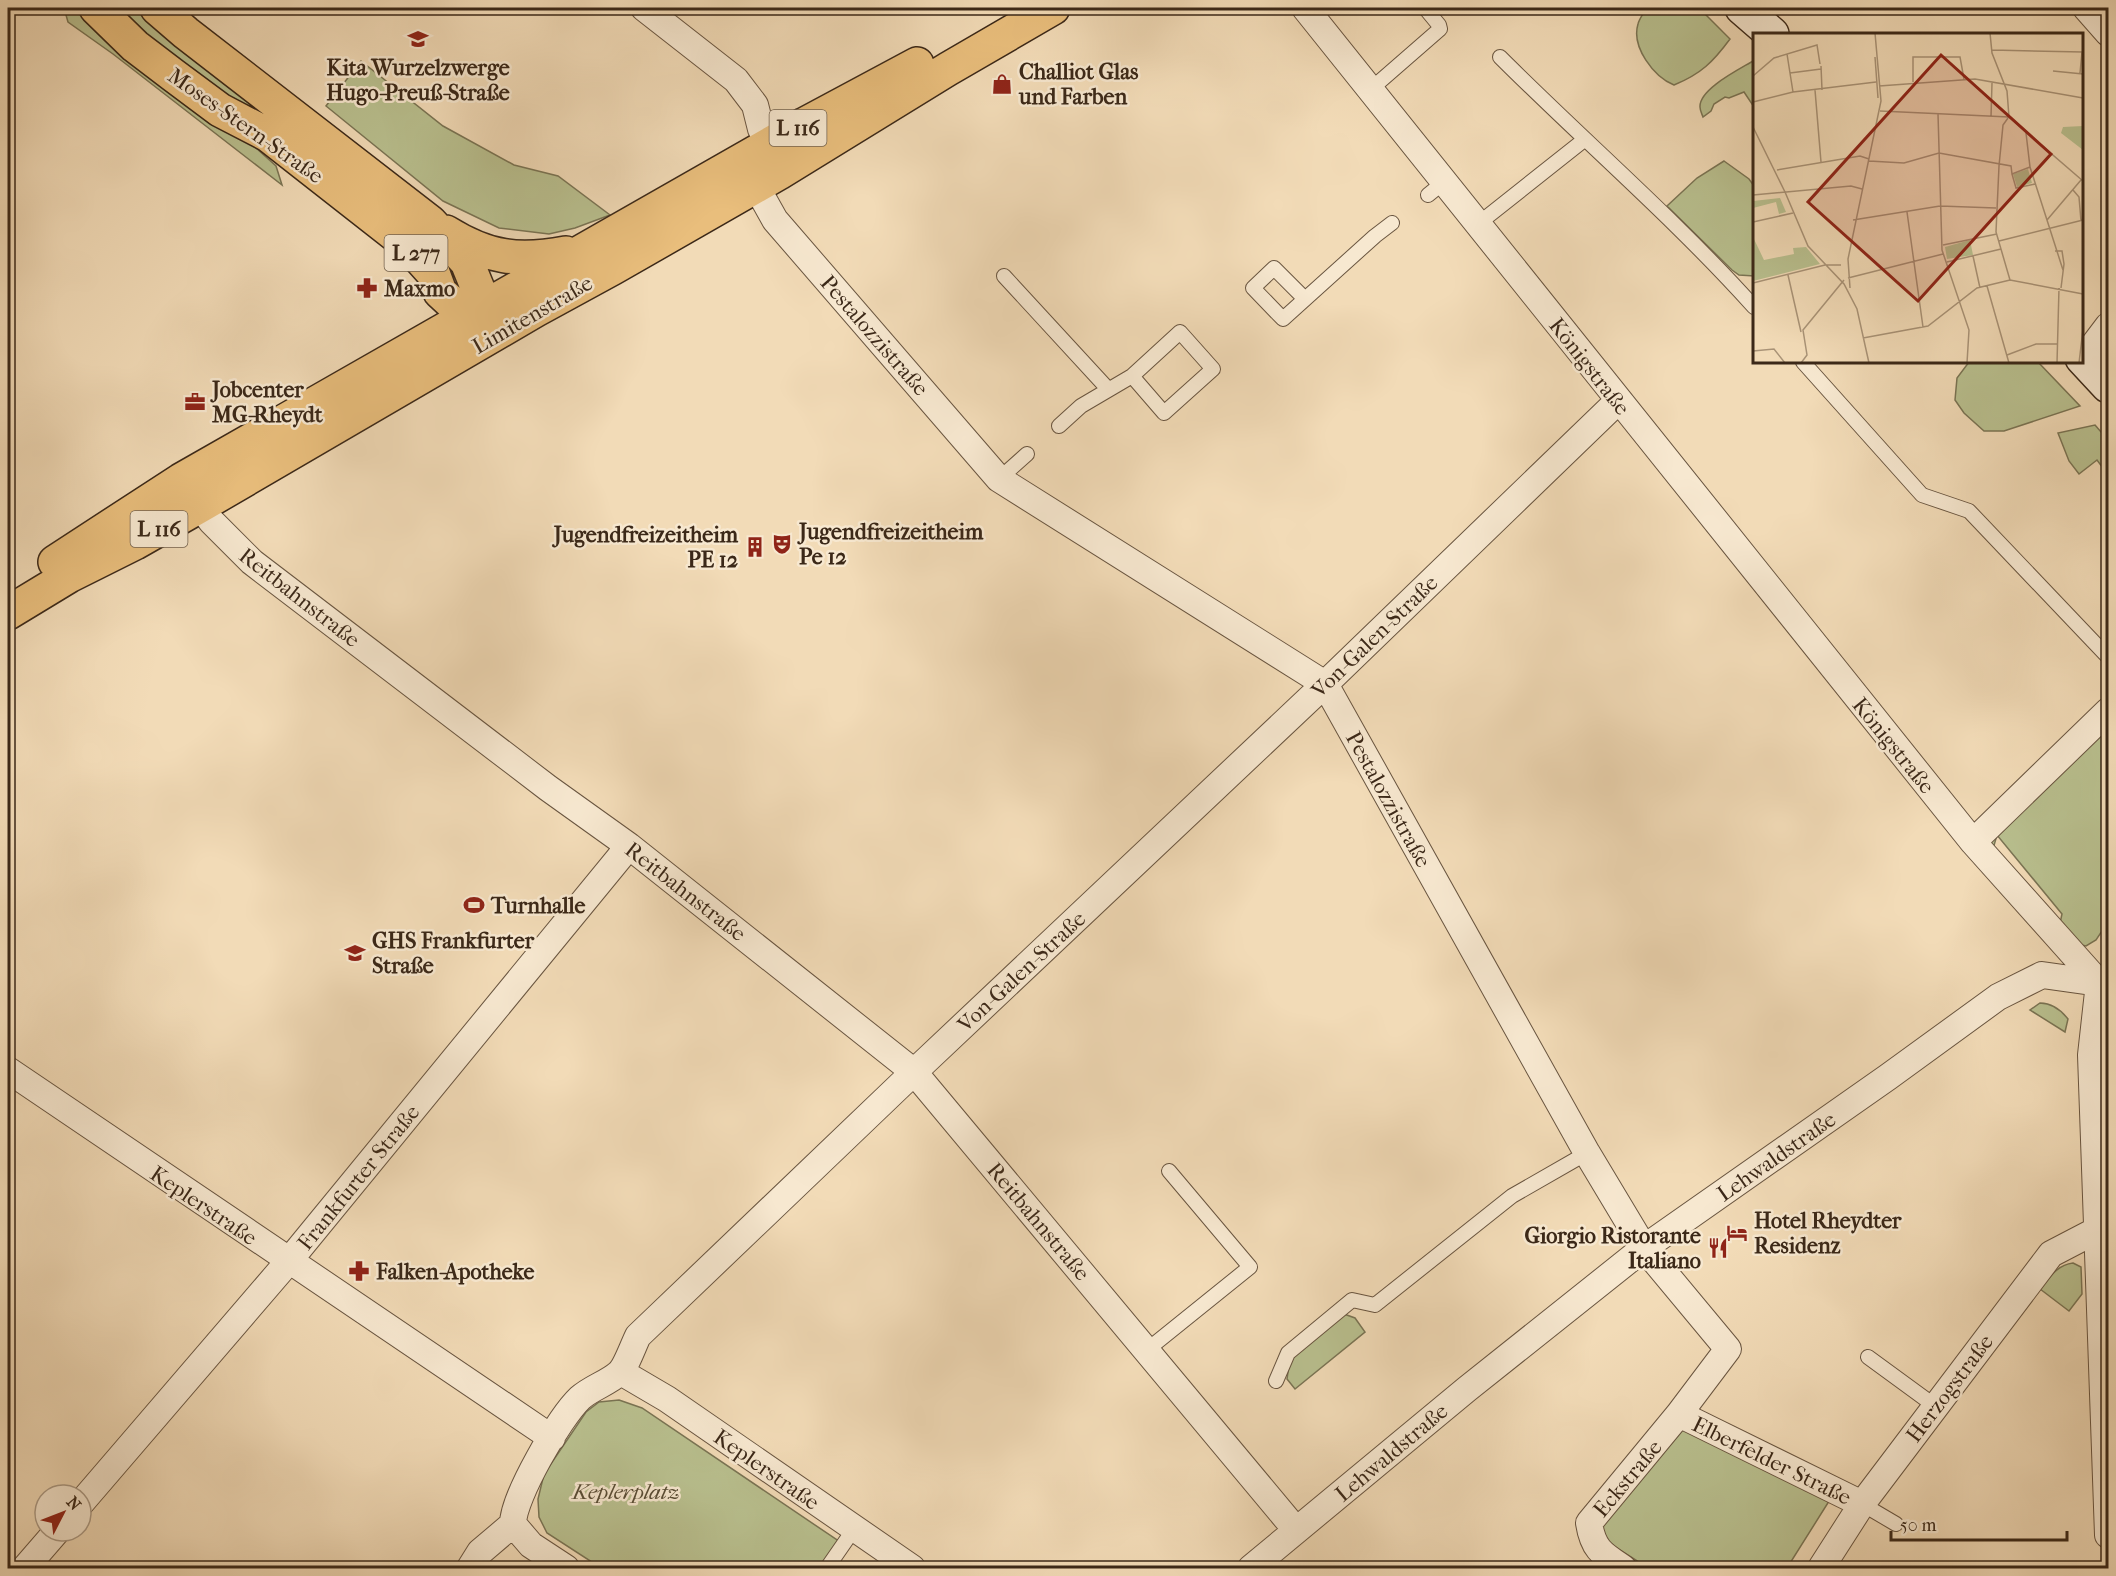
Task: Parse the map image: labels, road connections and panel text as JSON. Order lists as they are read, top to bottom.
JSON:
{
  "streets": {
    "main road": [
      "Moses-Stern-Straße",
      "L 116",
      "L 277",
      "Limitenstraße"
    ],
    "street": [
      "Pestalozzistraße",
      "Königstraße",
      "Reitbahnstraße",
      "Von-Galen-Straße",
      "Lehwaldstraße",
      "Frankfurter Straße",
      "Keplerstraße",
      "Herzogstraße",
      "Elberfelder Straße",
      "Eckstraße"
    ]
  },
  "crossings": [
    ["Moses-Stern-Straße", "L 116"],
    ["Moses-Stern-Straße", "Limitenstraße"],
    ["L 116", "Limitenstraße"],
    ["Limitenstraße", "Pestalozzistraße"],
    ["Limitenstraße", "Reitbahnstraße"],
    ["Pestalozzistraße", "Von-Galen-Straße"],
    ["Pestalozzistraße", "Lehwaldstraße"],
    ["Pestalozzistraße", "Elberfelder Straße"],
    ["Königstraße", "Von-Galen-Straße"],
    ["Königstraße", "Lehwaldstraße"],
    ["Reitbahnstraße", "Von-Galen-Straße"],
    ["Reitbahnstraße", "Lehwaldstraße"],
    ["Reitbahnstraße", "Frankfurter Straße"],
    ["Von-Galen-Straße", "Keplerstraße"],
    ["Lehwaldstraße", "Elberfelder Straße"],
    ["Frankfurter Straße", "Keplerstraße"],
    ["Herzogstraße", "Elberfelder Straße"],
    ["Elberfelder Straße", "Eckstraße"]
  ],
  "parks": ["Keplerplatz"],
  "places": {
    "school or university": ["Kita Wurzelzwerge Hugo-Preuß-Straße", "GHS Frankfurter Straße"],
    "shop": ["Challiot Glas und Farben"],
    "pharmacy": ["Maxmo", "Falken-Apotheke"],
    "office": ["Jobcenter MG-Rheydt"],
    "theatre": ["Jugendfreizeitheim Pe 12"],
    "building": ["Jugendfreizeitheim PE 12"],
    "sports": ["Turnhalle"],
    "hotel": ["Hotel Rheydter Residenz"],
    "restaurant": ["Giorgio Ristorante Italiano"]
  },
  "scale_bar": "50 m",
  "north": "top right"
}
